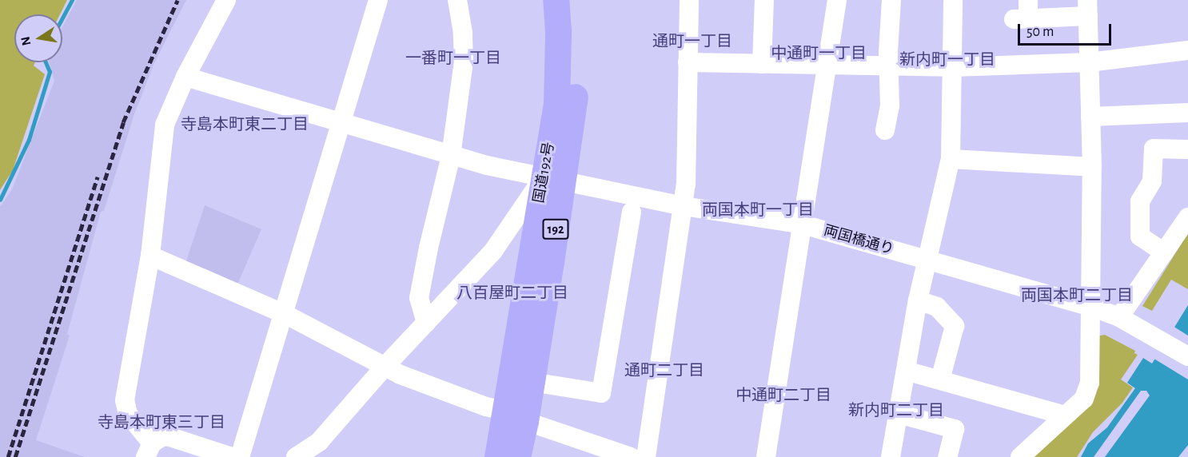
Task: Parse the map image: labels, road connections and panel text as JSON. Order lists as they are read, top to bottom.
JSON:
{
  "streets": {
    "highway": ["国道192号", "192"],
    "street": ["両国橋通り"]
  },
  "crossings": [
    ["国道192号", "両国橋通り"]
  ],
  "districts": [
    "通町一丁目",
    "中通町一丁目",
    "一番町一丁目",
    "新内町一丁目",
    "寺島本町東二丁目",
    "両国本町一丁目",
    "八百屋町二丁目",
    "両国本町二丁目",
    "通町二丁目",
    "中通町二丁目",
    "新内町二丁目",
    "寺島本町東三丁目"
  ],
  "scale_bar": "50 m",
  "north": "left"
}
